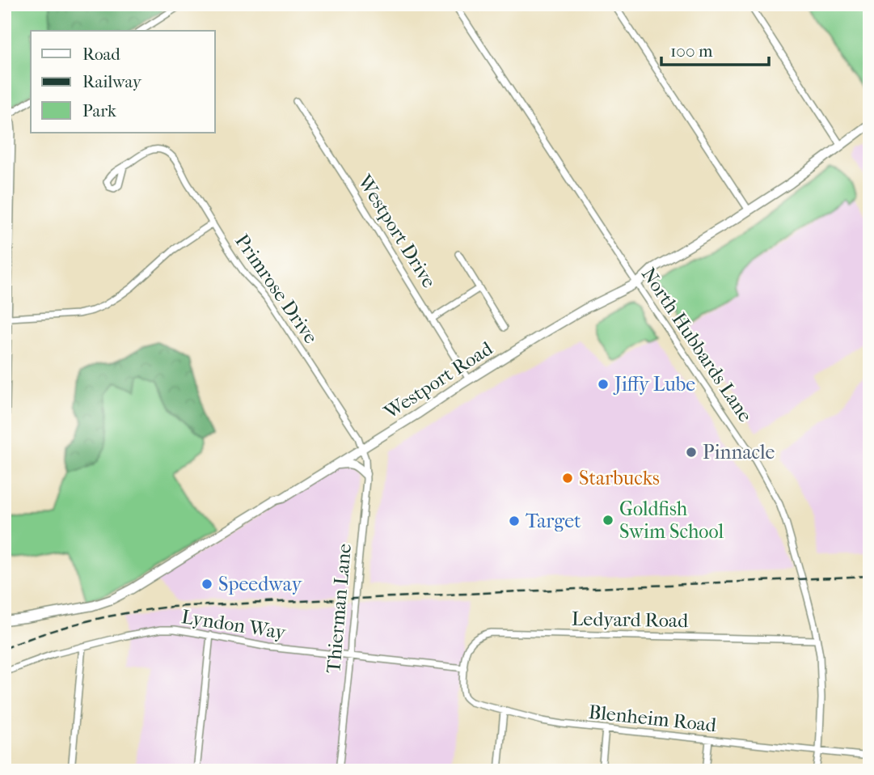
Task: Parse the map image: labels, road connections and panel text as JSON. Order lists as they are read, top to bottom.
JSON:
{
  "streets": {
    "main road": ["Westport Road"],
    "street": [
      "Westport Drive",
      "Primrose Drive",
      "North Hubbards Lane",
      "Thierman Lane",
      "Ledyard Road",
      "Lyndon Way",
      "Blenheim Road"
    ]
  },
  "crossings": [
    ["Westport Drive", "Westport Road"],
    ["Primrose Drive", "Westport Road"],
    ["Primrose Drive", "Thierman Lane"],
    ["North Hubbards Lane", "Westport Road"],
    ["North Hubbards Lane", "Ledyard Road"],
    ["North Hubbards Lane", "Blenheim Road"],
    ["Westport Road", "Thierman Lane"],
    ["Thierman Lane", "Lyndon Way"],
    ["Ledyard Road", "Lyndon Way"],
    ["Ledyard Road", "Blenheim Road"],
    ["Lyndon Way", "Blenheim Road"]
  ],
  "places": [
    "Jiffy Lube",
    "Pinnacle",
    "Starbucks",
    "Goldfish Swim School",
    "Target",
    "Speedway"
  ],
  "legend": ["Road", "Railway", "Park"],
  "scale_bar": "100 m"
}
